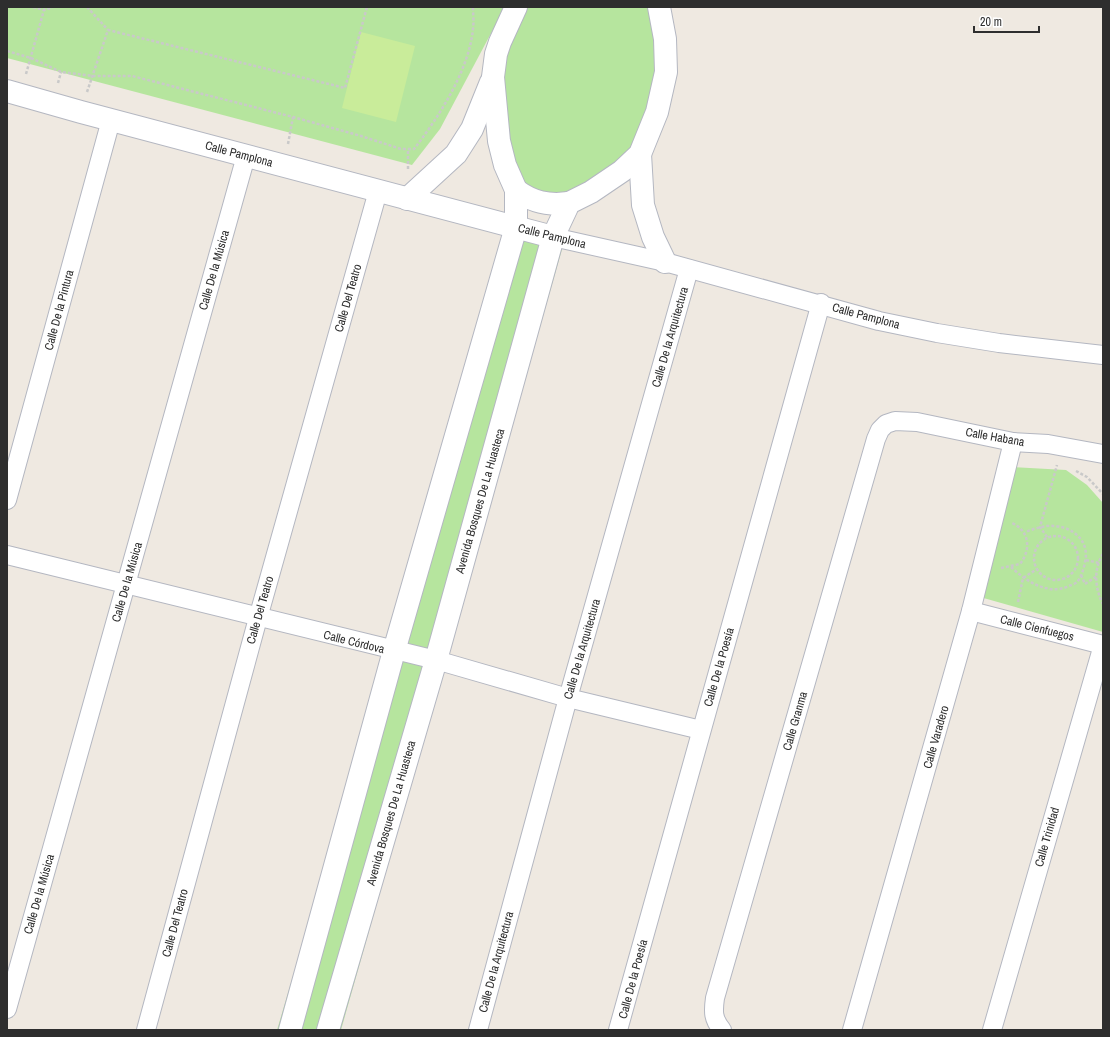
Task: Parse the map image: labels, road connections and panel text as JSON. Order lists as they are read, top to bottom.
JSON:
{
  "streets": {
    "street": [
      "Calle Pamplona",
      "Calle De la Música",
      "Calle Del Teatro",
      "Calle De la Pintura",
      "Calle De la Arquitectura",
      "Calle Habana",
      "Avenida Bosques De La Huasteca",
      "Calle Cienfuegos",
      "Calle Córdova",
      "Calle De la Poesía",
      "Calle Granma",
      "Calle Varadero",
      "Calle Trinidad"
    ]
  },
  "crossings": [
    ["Calle Pamplona", "Calle De la Música"],
    ["Calle Pamplona", "Calle Del Teatro"],
    ["Calle Pamplona", "Calle De la Pintura"],
    ["Calle Pamplona", "Calle De la Arquitectura"],
    ["Calle Pamplona", "Avenida Bosques De La Huasteca"],
    ["Calle Pamplona", "Calle De la Poesía"],
    ["Calle De la Música", "Calle Córdova"],
    ["Calle Del Teatro", "Calle Córdova"],
    ["Calle De la Arquitectura", "Calle Córdova"],
    ["Calle Habana", "Calle Granma"],
    ["Calle Habana", "Calle Varadero"],
    ["Avenida Bosques De La Huasteca", "Calle Córdova"],
    ["Calle Cienfuegos", "Calle Varadero"],
    ["Calle Cienfuegos", "Calle Trinidad"],
    ["Calle Córdova", "Calle De la Poesía"]
  ],
  "scale_bar": "20 m"
}
